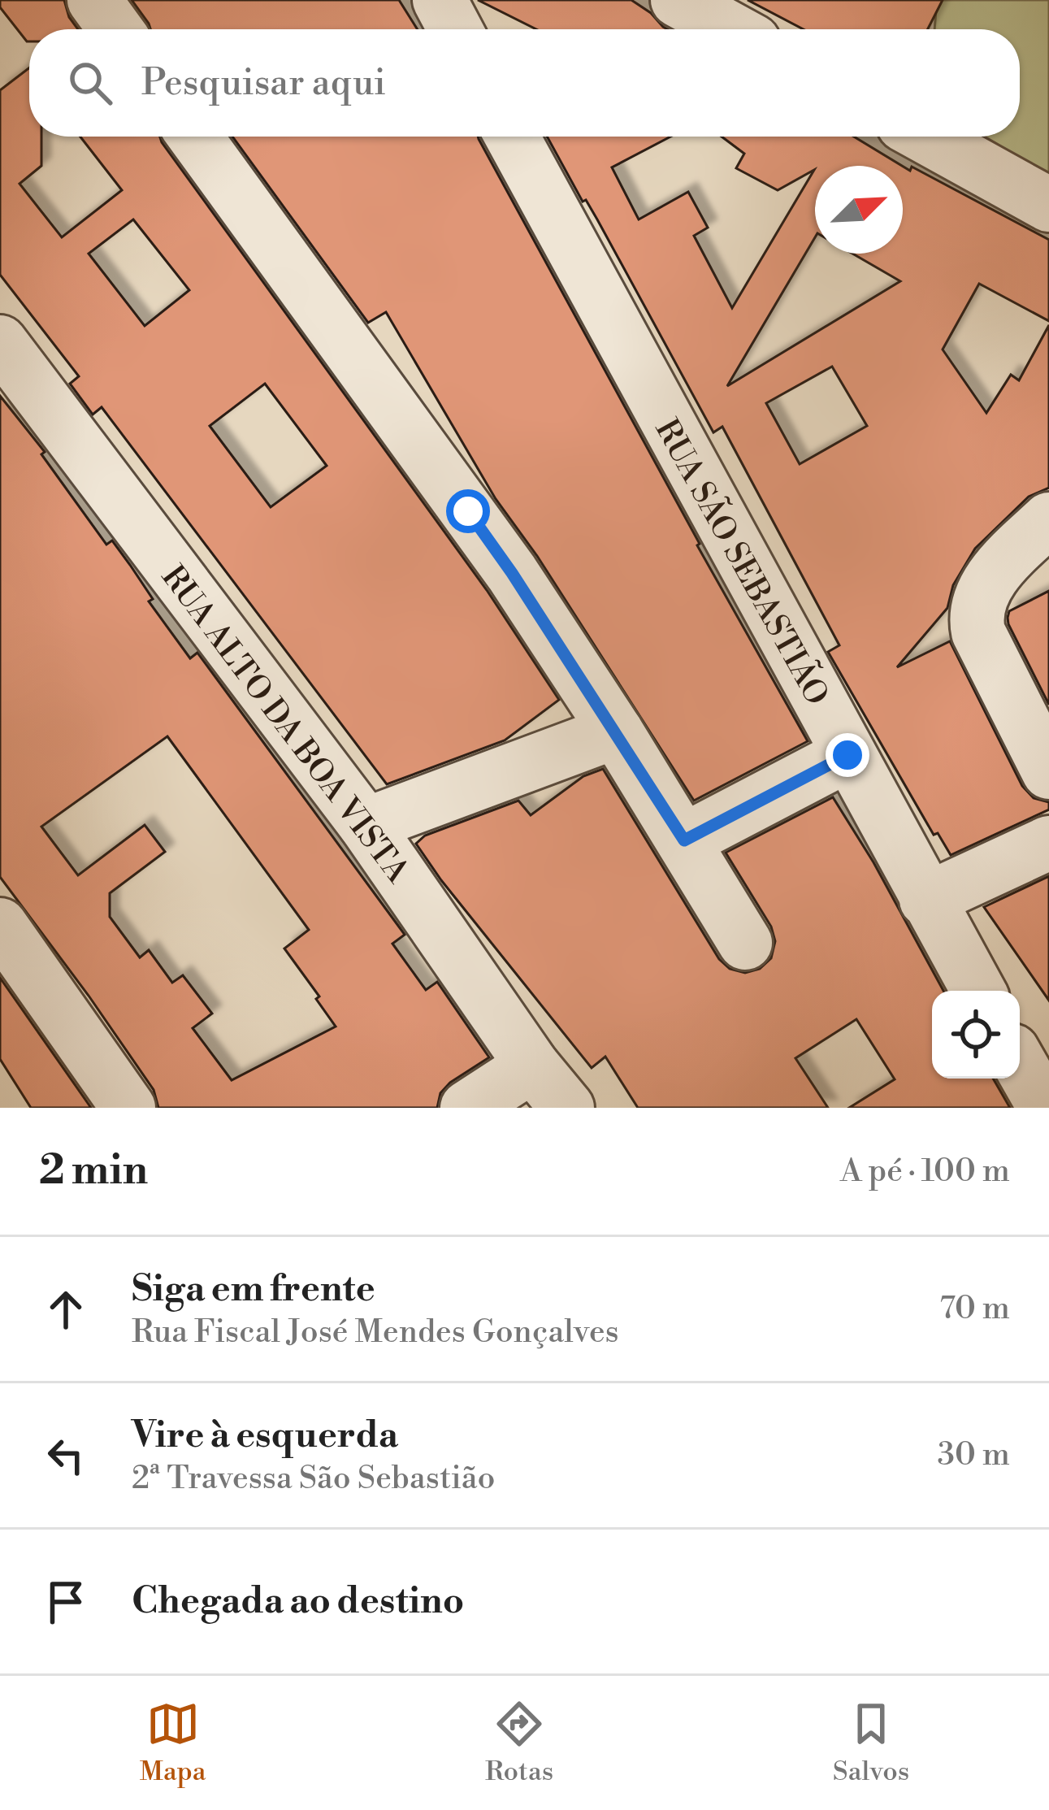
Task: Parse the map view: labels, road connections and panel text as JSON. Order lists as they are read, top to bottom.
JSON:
{
  "streets": {
    "street": ["RUA SÃO SEBASTIÃO", "RUA ALTO DA BOA VISTA"]
  },
  "north": "top right",
  "page": {
    "search": "Pesquisar aqui",
    "heading": ["2 min", "A pé · 100 m"],
    "list": [
      ["Siga em frente", "Rua Fiscal José Mendes Gonçalves", "70 m"],
      ["Vire à esquerda", "2ª Travessa São Sebastião", "30 m"],
      "Chegada ao destino"
    ],
    "nav": ["Mapa", "Rotas", "Salvos"]
  }
}
